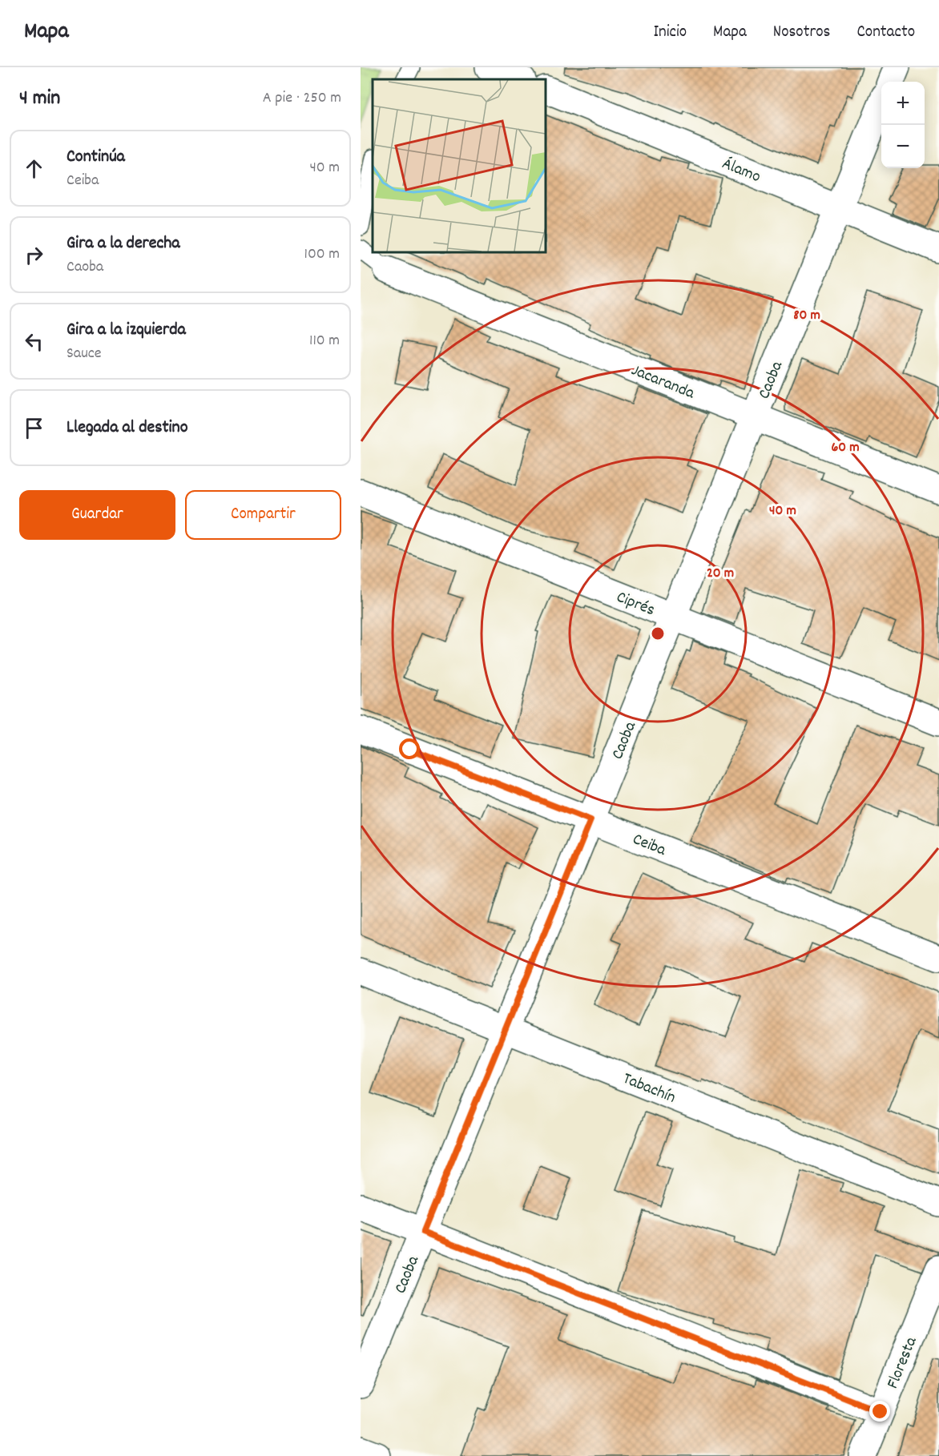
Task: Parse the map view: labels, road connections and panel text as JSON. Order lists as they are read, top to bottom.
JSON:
{
  "streets": {
    "street": [
      "Álamo",
      "Caoba",
      "Jacaranda",
      "Ciprés",
      "Ceiba",
      "Tabachín",
      "Floresta"
    ]
  },
  "crossings": [
    ["Álamo", "Caoba"],
    ["Caoba", "Jacaranda"],
    ["Caoba", "Ciprés"],
    ["Caoba", "Ceiba"],
    ["Caoba", "Tabachín"]
  ],
  "page": {
    "header": "Mapa",
    "nav": [
      "Inicio",
      "Mapa",
      "Nosotros",
      "Contacto"
    ],
    "heading": ["4 min", "A pie · 250 m"],
    "map_buttons": ["+", "−"],
    "list": [
      ["Continúa", "Ceiba", "40 m"],
      ["Gira a la derecha", "Caoba", "100 m"],
      ["Gira a la izquierda", "Sauce", "110 m"],
      "Llegada al destino"
    ],
    "buttons": ["Guardar", "Compartir"]
  },
  "rings": [
    "80 m",
    "60 m",
    "40 m",
    "20 m"
  ]
}
